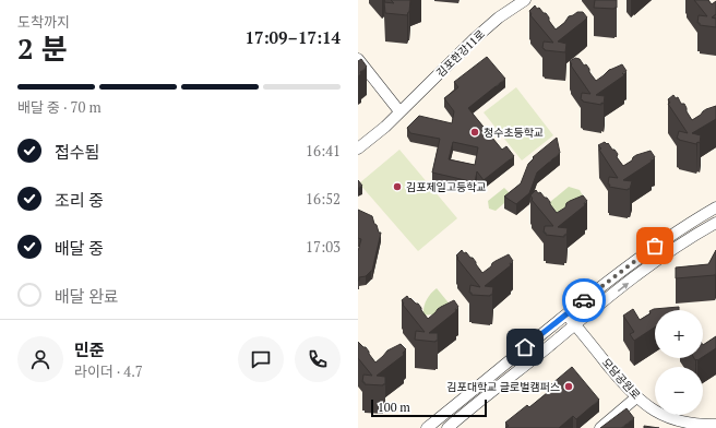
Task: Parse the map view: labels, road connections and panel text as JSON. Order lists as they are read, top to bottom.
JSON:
{
  "streets": {
    "street": ["김포한강11로", "모담공원로"]
  },
  "places": ["청수초등학교", "김포제일고등학교", "김포대학교 글로벌캠퍼스"],
  "scale_bar": "100 m",
  "page": {
    "heading": ["2 분", "도착까지", "17:09–17:14"],
    "panel": ["민준", "라이더 · 4.7"],
    "bar": "배달 중 · 70 m",
    "list": [
      ["접수됨", "16:41"],
      ["조리 중", "16:52"],
      ["배달 중", "17:03"],
      "배달 완료"
    ],
    "map_buttons": ["+", "−"],
    "scale": "100 m"
  }
}
